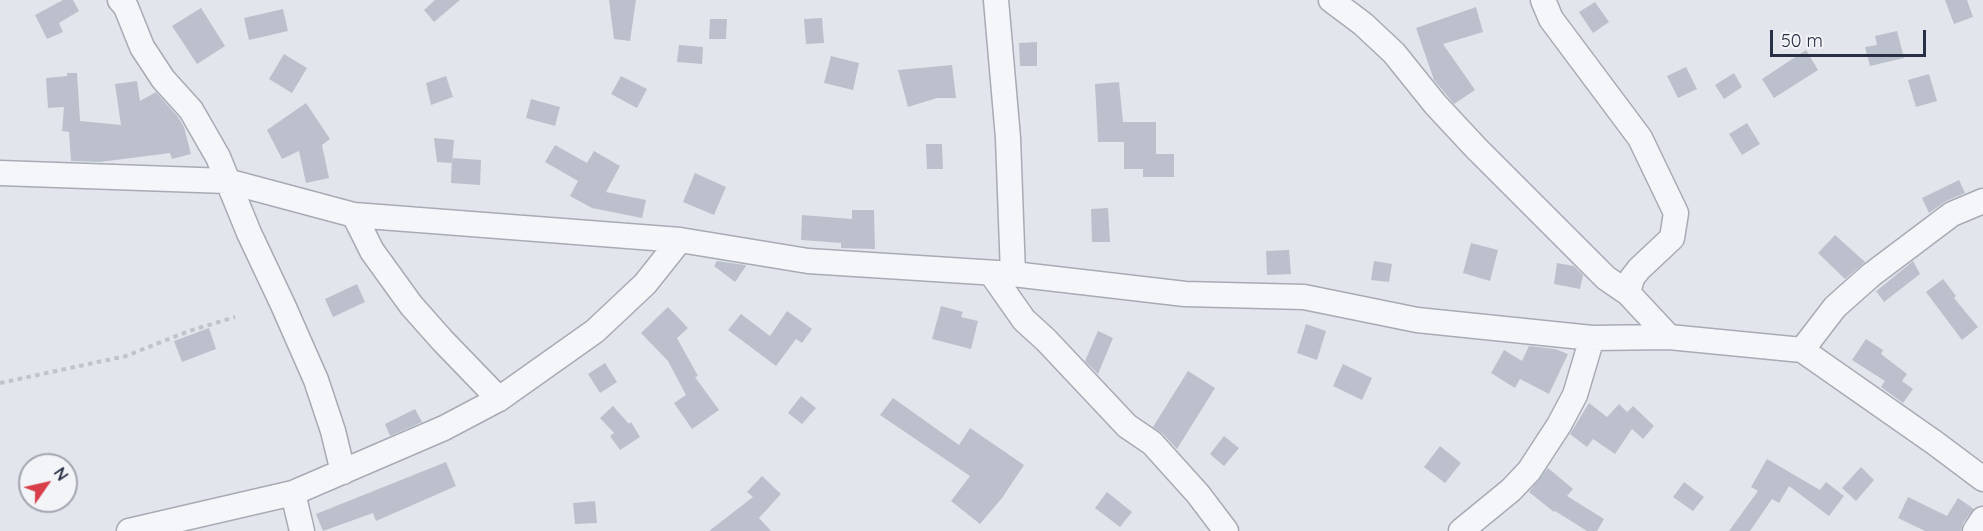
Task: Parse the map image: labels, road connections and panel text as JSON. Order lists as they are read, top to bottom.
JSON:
{
  "scale_bar": "50 m",
  "north": "top right"
}
